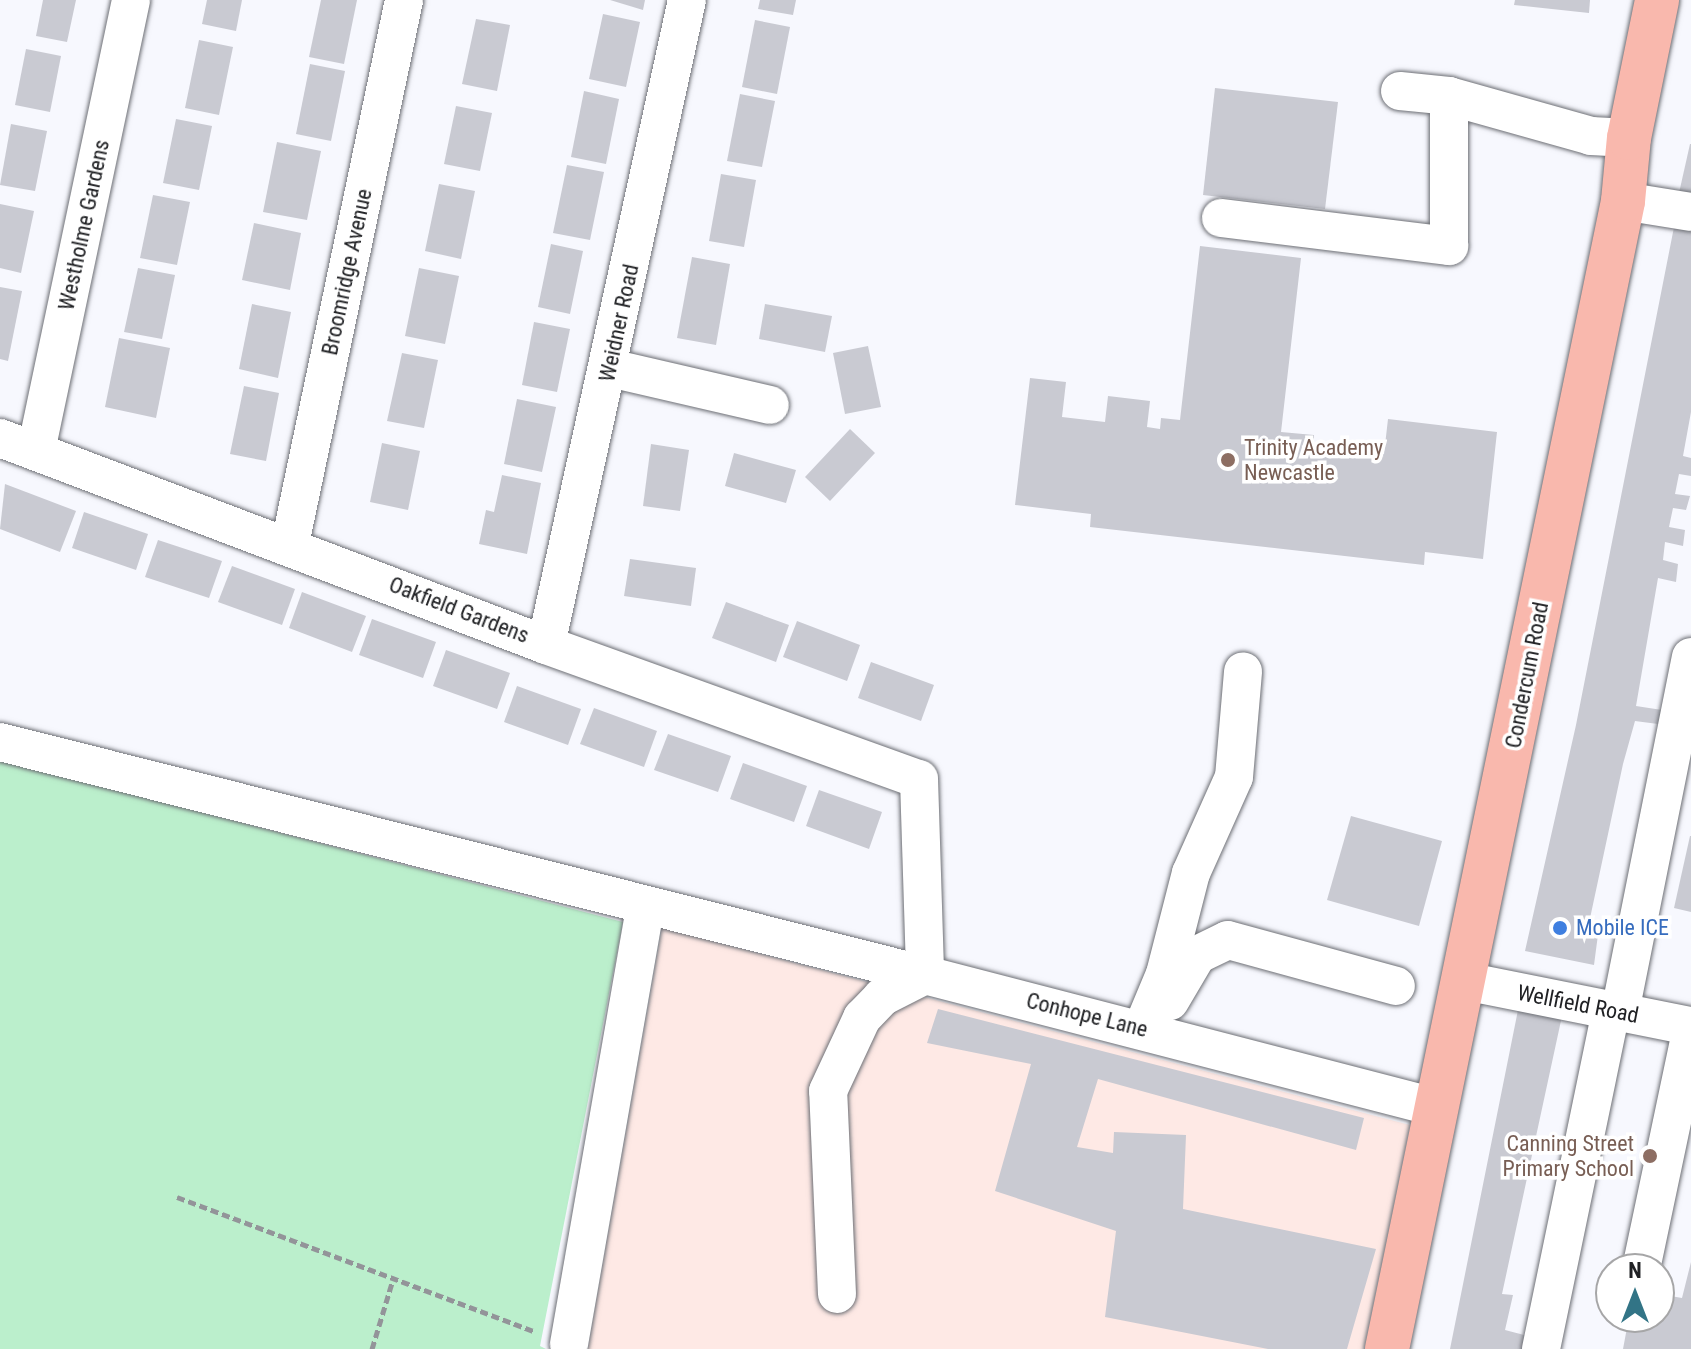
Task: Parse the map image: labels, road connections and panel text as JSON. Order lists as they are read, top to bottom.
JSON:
{
  "streets": {
    "main road": ["Condercum Road"],
    "street": [
      "Westholme Gardens",
      "Broomridge Avenue",
      "Weidner Road",
      "Oakfield Gardens",
      "Wellfield Road",
      "Conhope Lane"
    ]
  },
  "crossings": [
    ["Westholme Gardens", "Oakfield Gardens"],
    ["Broomridge Avenue", "Oakfield Gardens"],
    ["Weidner Road", "Oakfield Gardens"],
    ["Oakfield Gardens", "Conhope Lane"],
    ["Condercum Road", "Wellfield Road"],
    ["Condercum Road", "Conhope Lane"]
  ],
  "places": ["Trinity Academy Newcastle", "Mobile ICE", "Canning Street Primary School"],
  "north": "top"
}
